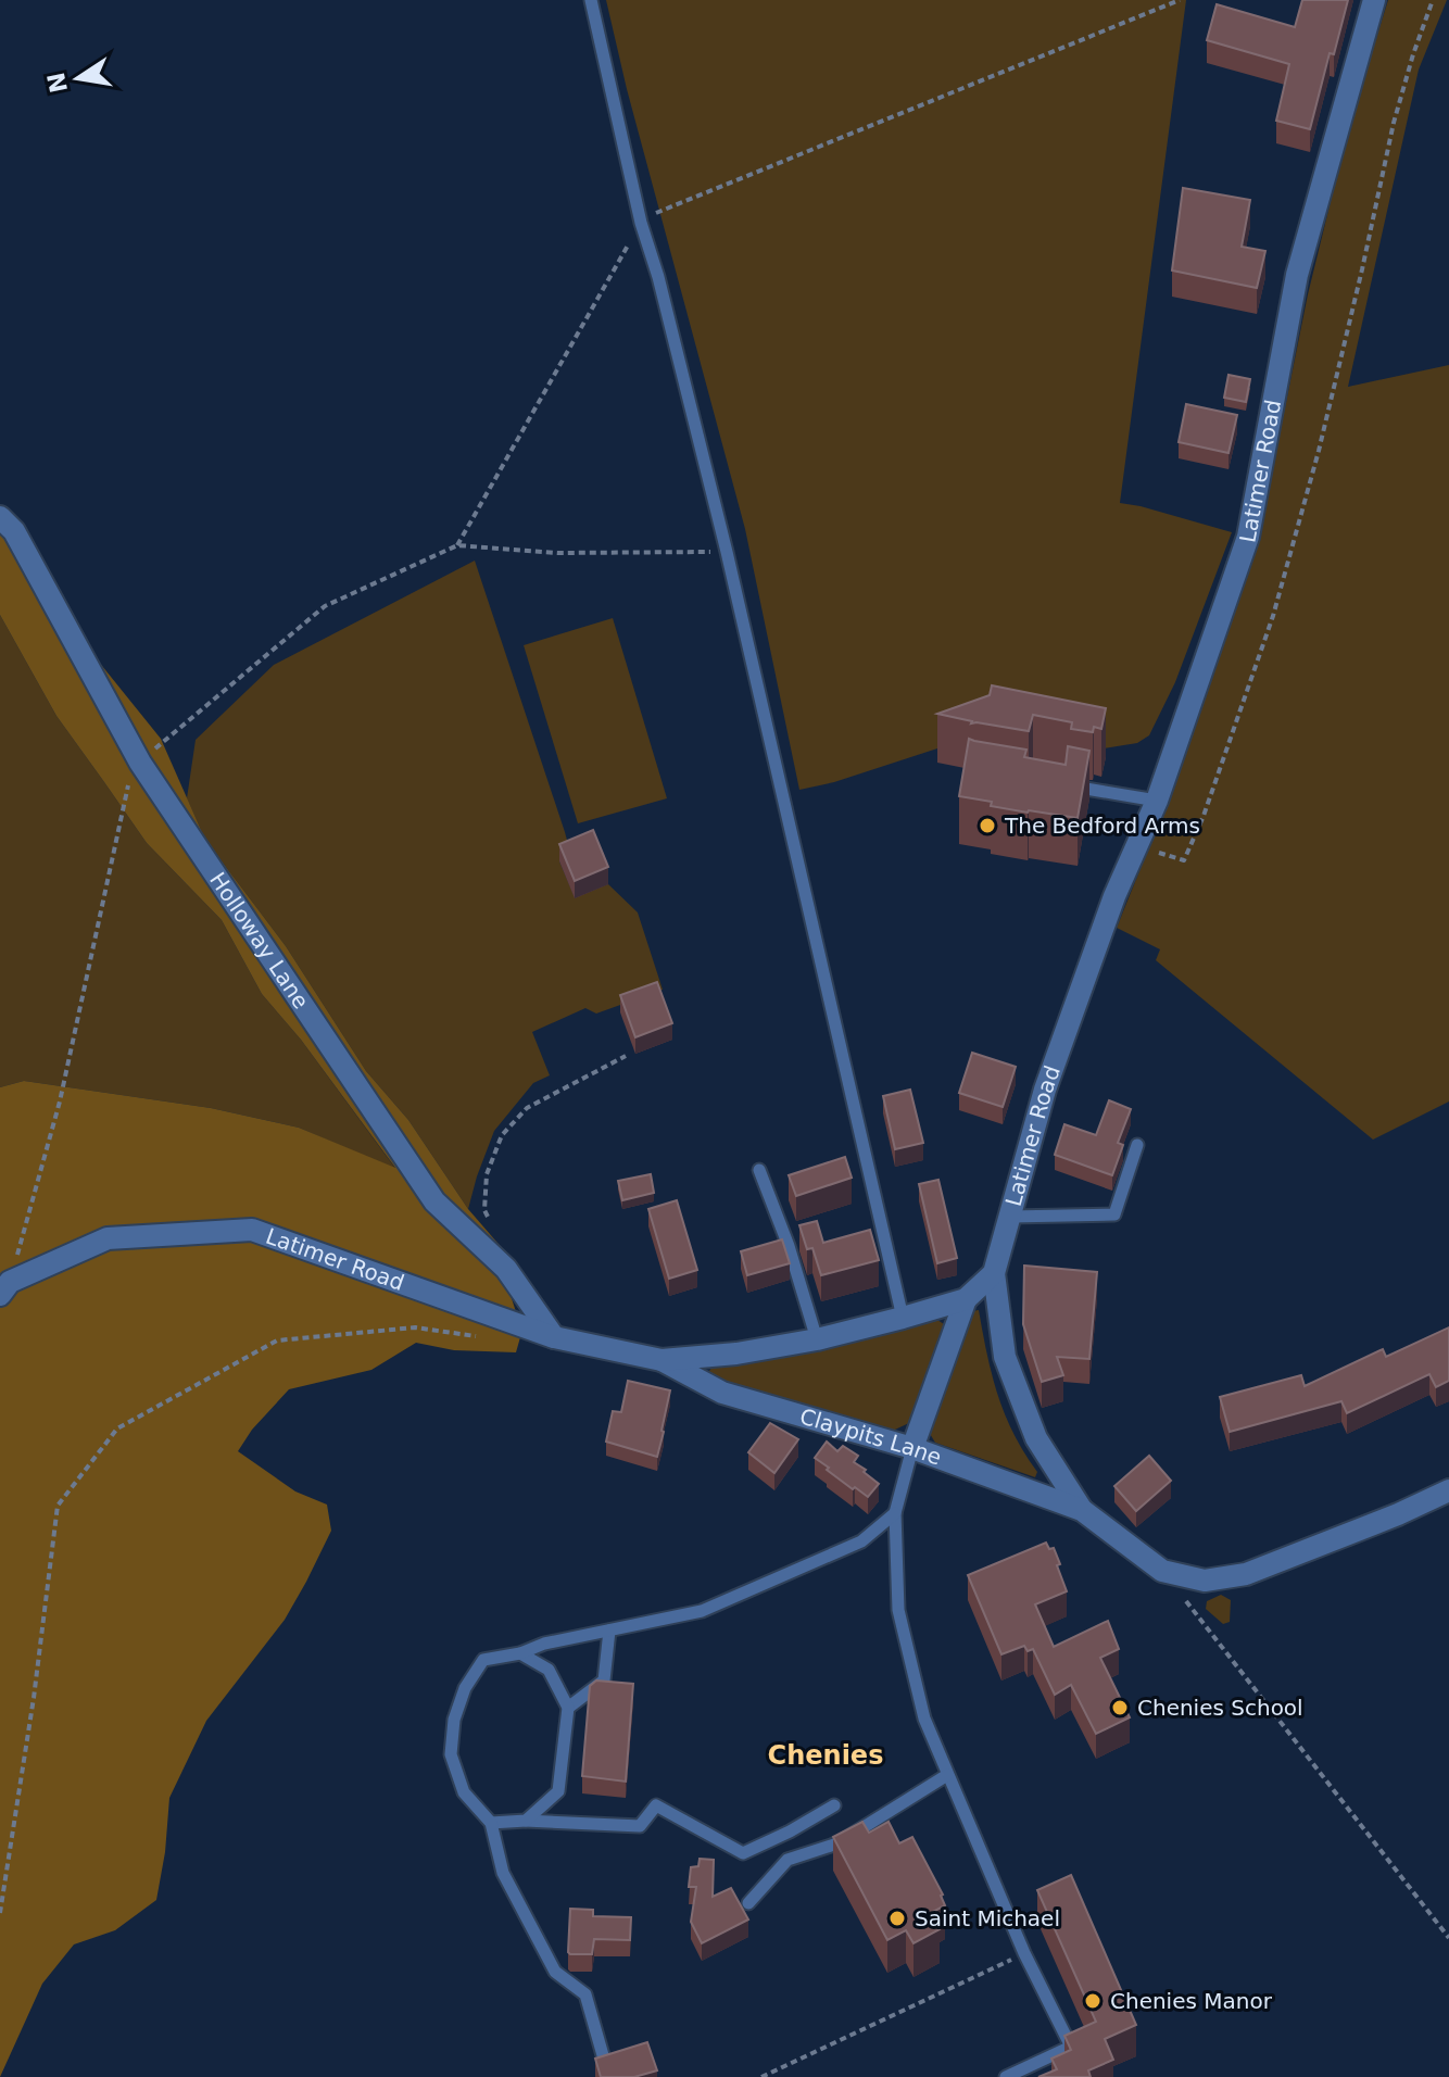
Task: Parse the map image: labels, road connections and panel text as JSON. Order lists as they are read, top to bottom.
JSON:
{
  "streets": {
    "street": ["Latimer Road", "Holloway Lane", "Claypits Lane"]
  },
  "crossings": [
    ["Latimer Road", "Holloway Lane"],
    ["Latimer Road", "Claypits Lane"]
  ],
  "districts": ["Chenies"],
  "places": [
    "The Bedford Arms",
    "Chenies School",
    "Saint Michael",
    "Chenies Manor"
  ],
  "north": "left"
}
